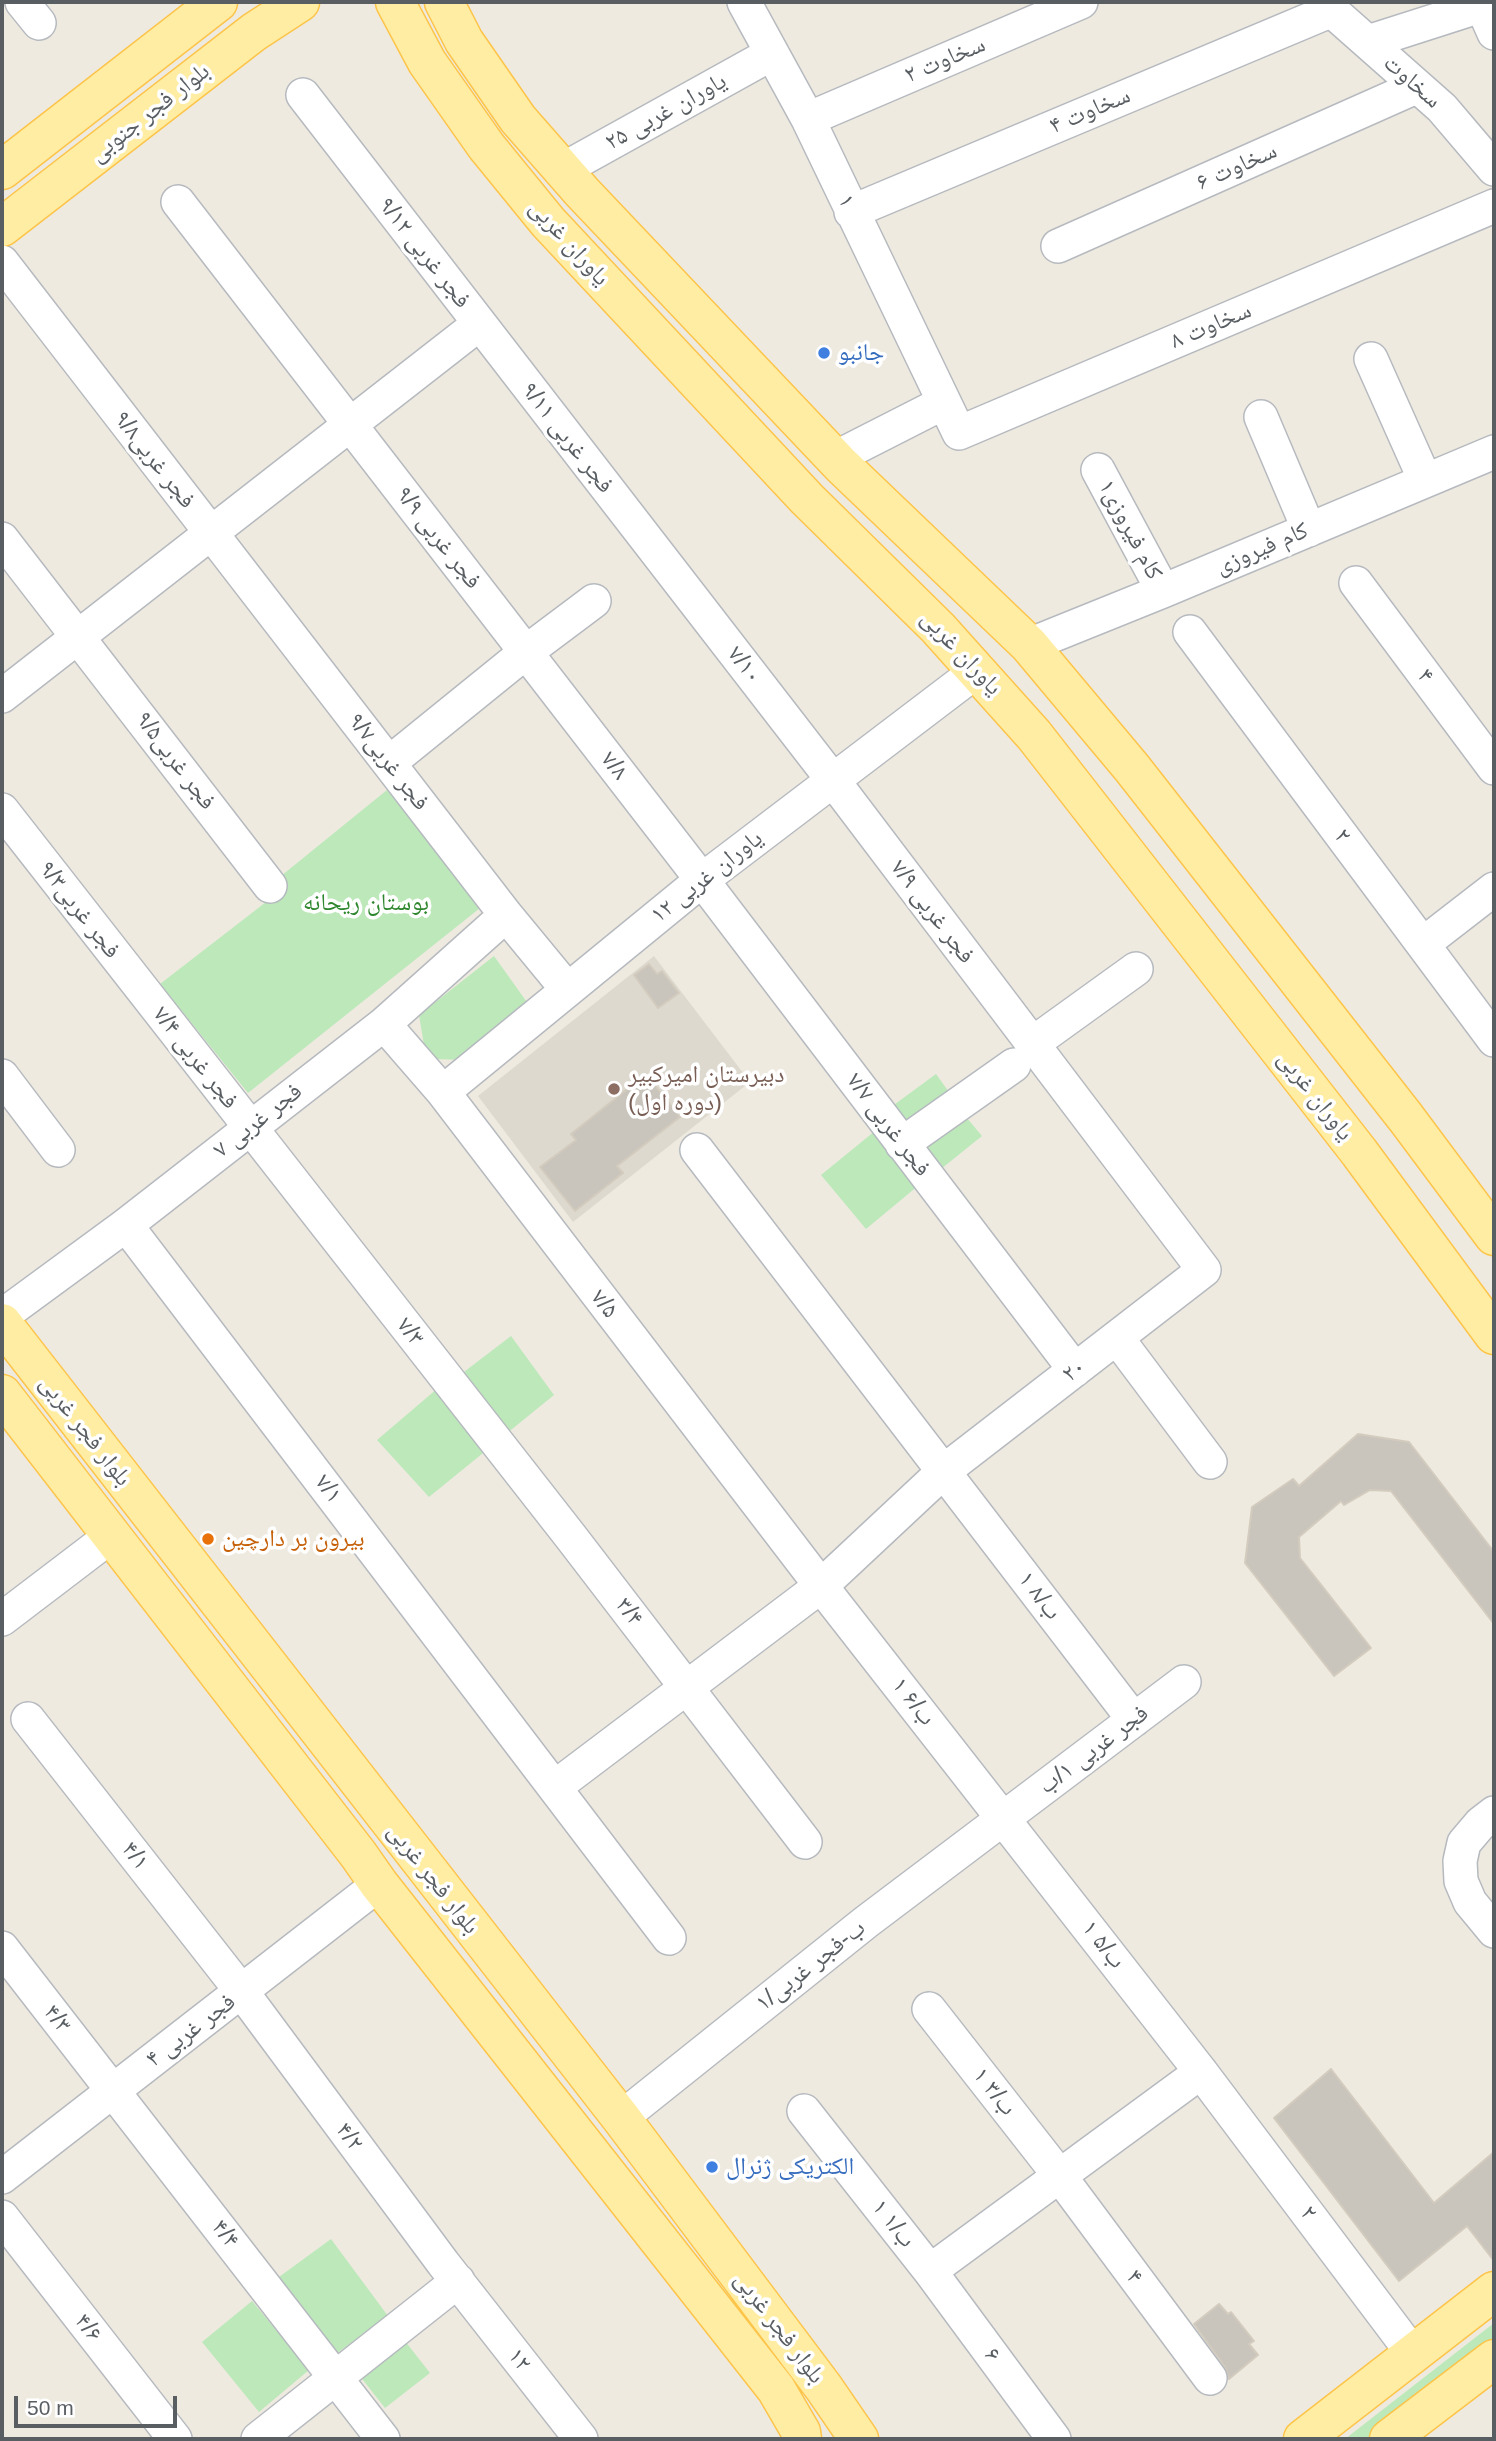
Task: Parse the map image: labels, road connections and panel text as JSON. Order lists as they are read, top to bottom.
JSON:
{
  "streets": {
    "main road": ["بلوار فجر جنوبی", "یاوران غربی", "بلوار فجر غربی"],
    "street": [
      "سخاوت ۲",
      "سخاوت",
      "سخاوت ۴",
      "یاوران غربی ۲۵",
      "سخاوت ۶",
      "۱",
      "۹/۱۲ فجر غربی",
      "سخاوت ۸",
      "۹/۱۱ فجر غربی",
      "فجر غربی۹/۸",
      "کام فیروزی۱",
      "۹/۹ فجر غربی",
      "کام فیروزی",
      "۷/۱۰",
      "۴",
      "فجر غربی۹/۵",
      "فجر غربی۹/۷",
      "۷/۸",
      "۲",
      "۱۲ یاوران غربی",
      "فجر غربی۹/۳",
      "۷/۹ فجر غربی",
      "۷/۴ فجر غربی",
      "۷ فجر غربی",
      "۷/۷ فجر غربی",
      "۷/۵",
      "۷/۳",
      "۲۰",
      "۷/۱",
      "۱ ب/۸",
      "۳/۴",
      "۱ ب/۶",
      "فجر غربی ۱/ب",
      "۴/۱",
      "۱ ب/۵",
      "۱/ب-فجر غربی",
      "۴/۳",
      "۴ فجر غربی",
      "۱ ب/۳",
      "۴/۲",
      "۱ ب/۱",
      "۴/۴",
      "۴/۶",
      "۶",
      "۱۲"
    ]
  },
  "crossings": [
    ["سخاوت ۲", "۱"],
    ["سخاوت", "سخاوت ۴"],
    ["سخاوت", "سخاوت ۶"],
    ["سخاوت ۴", "۱"],
    ["یاوران غربی ۲۵", "۱"],
    ["یاوران غربی ۲۵", "یاوران غربی"],
    ["۱", "سخاوت ۸"],
    ["یاوران غربی", "کام فیروزی"],
    ["یاوران غربی", "۱۲ یاوران غربی"],
    ["۹/۱۲ فجر غربی", "۹/۱۱ فجر غربی"],
    ["۹/۱۱ فجر غربی", "۷/۱۰"],
    ["فجر غربی۹/۸", "فجر غربی۹/۷"],
    ["کام فیروزی۱", "کام فیروزی"],
    ["۹/۹ فجر غربی", "۷/۸"],
    ["۷/۱۰", "۱۲ یاوران غربی"],
    ["۷/۱۰", "۷/۹ فجر غربی"],
    ["۴", "۱ ب/۳"],
    ["فجر غربی۹/۷", "۱۲ یاوران غربی"],
    ["فجر غربی۹/۷", "۷ فجر غربی"],
    ["۷/۸", "۱۲ یاوران غربی"],
    ["۷/۸", "۷/۷ فجر غربی"],
    ["۲", "۱ ب/۵"],
    ["۱۲ یاوران غربی", "۷/۹ فجر غربی"],
    ["۱۲ یاوران غربی", "۷/۷ فجر غربی"],
    ["۱۲ یاوران غربی", "۷/۵"],
    ["فجر غربی۹/۳", "۷/۴ فجر غربی"],
    ["۷/۹ فجر غربی", "۲۰"],
    ["۷/۴ فجر غربی", "۷ فجر غربی"],
    ["۷/۴ فجر غربی", "۷/۳"],
    ["۷ فجر غربی", "۷/۵"],
    ["۷ فجر غربی", "۷/۳"],
    ["۷ فجر غربی", "۷/۱"],
    ["۷/۷ فجر غربی", "۲۰"],
    ["۷/۵", "۲۰"],
    ["۷/۵", "۱ ب/۶"],
    ["۷/۳", "۳/۴"],
    ["۲۰", "۷/۱"],
    ["۲۰", "۱ ب/۸"],
    ["۲۰", "۳/۴"],
    ["۲۰", "۱ ب/۶"],
    ["بلوار فجر غربی", "۱/ب-فجر غربی"],
    ["بلوار فجر غربی", "۴ فجر غربی"],
    ["۱ ب/۸", "فجر غربی ۱/ب"],
    ["۱ ب/۶", "فجر غربی ۱/ب"],
    ["۱ ب/۶", "۱ ب/۵"],
    ["۱ ب/۶", "۱/ب-فجر غربی"],
    ["فجر غربی ۱/ب", "۱ ب/۵"],
    ["فجر غربی ۱/ب", "۱/ب-فجر غربی"],
    ["۴/۱", "۴ فجر غربی"],
    ["۴/۱", "۴/۲"],
    ["۱ ب/۵", "۱/ب-فجر غربی"],
    ["۴/۳", "۴ فجر غربی"],
    ["۴/۳", "۴/۴"],
    ["۴ فجر غربی", "۴/۲"],
    ["۴ فجر غربی", "۴/۴"],
    ["۴/۲", "۱۲"],
    ["۱ ب/۱", "۶"]
  ],
  "parks": ["بوستان ریحانه"],
  "places": [
    "جانبو",
    "دبیرستان امیرکبیر (دوره اول)",
    "بیرون بر دارچین",
    "الکتریکی ژنرال"
  ],
  "scale_bar": "50 m"
}
